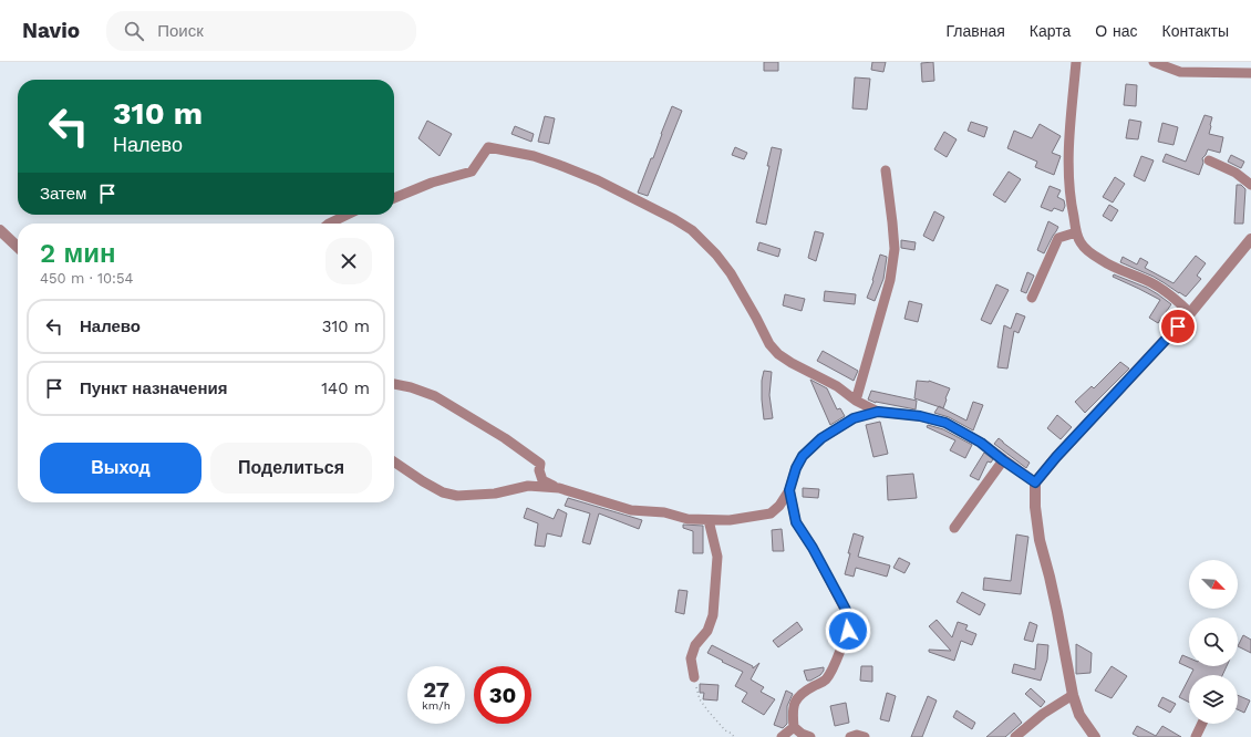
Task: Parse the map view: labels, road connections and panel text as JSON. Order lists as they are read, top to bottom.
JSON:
{
  "north": "bottom right",
  "page": {
    "header": "Navio",
    "search": "Поиск",
    "nav": [
      "Главная",
      "Карта",
      "О нас",
      "Контакты"
    ],
    "turn": ["310 m", "Налево"],
    "then": "Затем",
    "heading": ["2 мин", "450 m · 10:54"],
    "list": [
      {
        "name": "Налево",
        "value": "310 m"
      },
      {
        "name": "Пункт назначения",
        "value": "140 m"
      }
    ],
    "buttons": ["Выход", "Поделиться"],
    "speed": "27 km/h",
    "limit": "30"
  }
}
